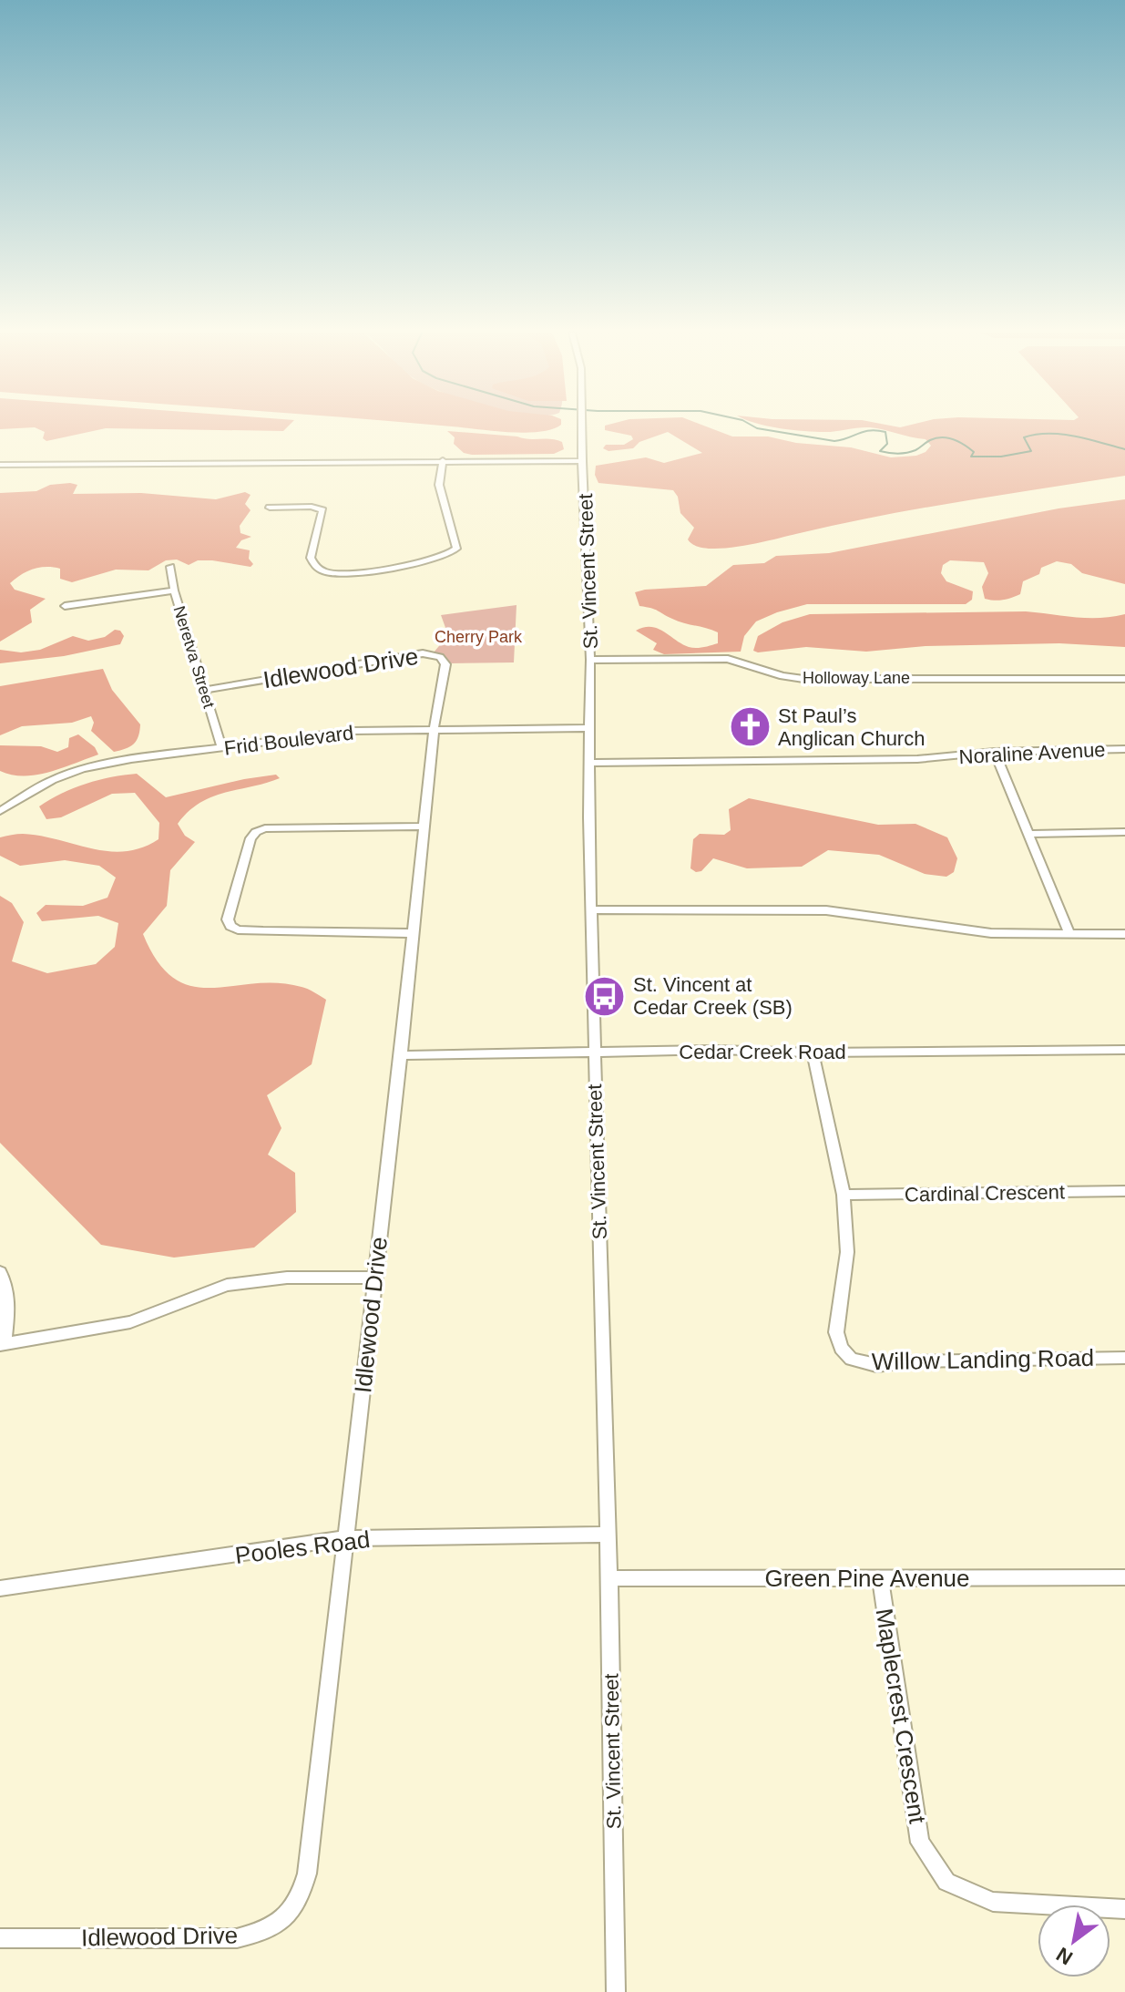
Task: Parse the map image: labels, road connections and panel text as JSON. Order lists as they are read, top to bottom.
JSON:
{
  "streets": {
    "street": [
      "St. Vincent Street",
      "Neretva Street",
      "Idlewood Drive",
      "Holloway Lane",
      "Frid Boulevard",
      "Noraline Avenue",
      "Cedar Creek Road",
      "Cardinal Crescent",
      "Willow Landing Road",
      "Pooles Road",
      "Green Pine Avenue",
      "Maplecrest Crescent"
    ]
  },
  "crossings": [
    ["St. Vincent Street", "Holloway Lane"],
    ["St. Vincent Street", "Frid Boulevard"],
    ["St. Vincent Street", "Noraline Avenue"],
    ["St. Vincent Street", "Cedar Creek Road"],
    ["St. Vincent Street", "Pooles Road"],
    ["St. Vincent Street", "Green Pine Avenue"],
    ["Neretva Street", "Idlewood Drive"],
    ["Neretva Street", "Frid Boulevard"],
    ["Idlewood Drive", "Frid Boulevard"],
    ["Idlewood Drive", "Cedar Creek Road"],
    ["Idlewood Drive", "Pooles Road"],
    ["Cedar Creek Road", "Willow Landing Road"],
    ["Cardinal Crescent", "Willow Landing Road"],
    ["Green Pine Avenue", "Maplecrest Crescent"]
  ],
  "parks": ["Cherry Park"],
  "places": {
    "church": ["St Paul’s Anglican Church"],
    "bus stop": ["St. Vincent at Cedar Creek (SB)"]
  },
  "north": "bottom left"
}
